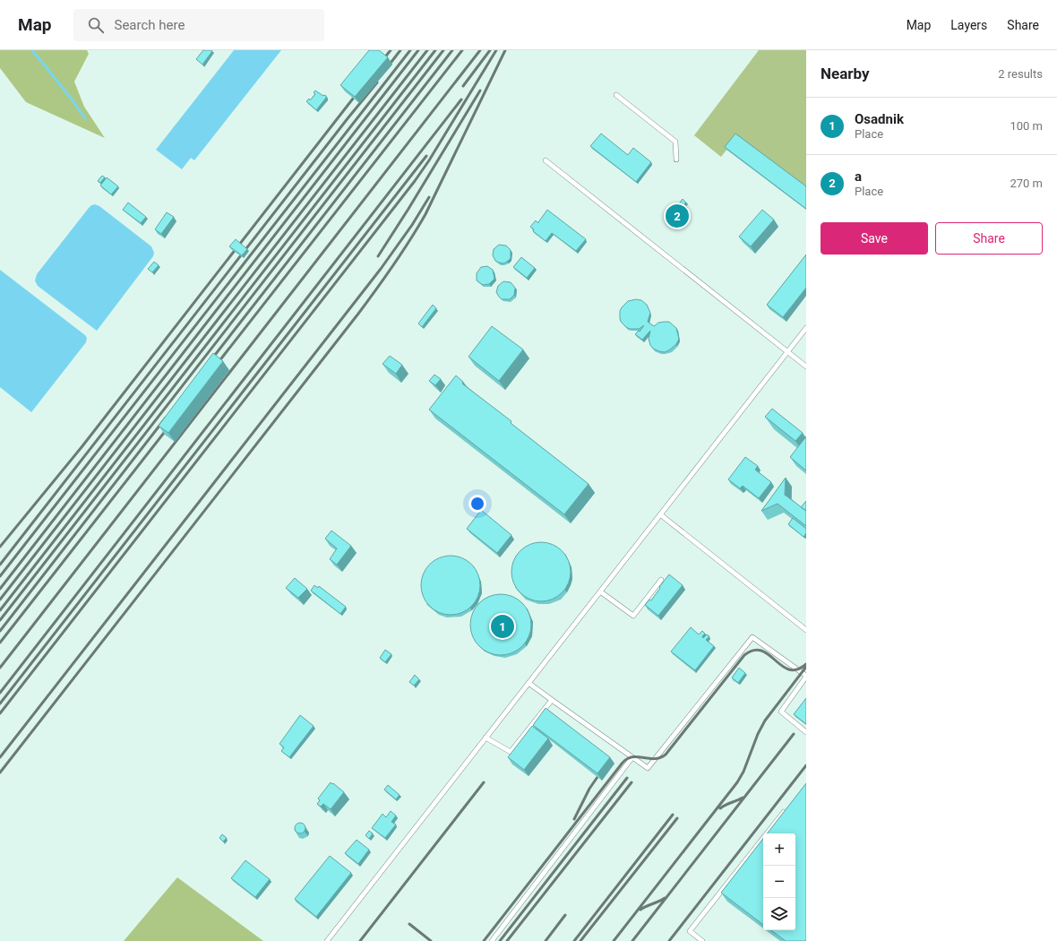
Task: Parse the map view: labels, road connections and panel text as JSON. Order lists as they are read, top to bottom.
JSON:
{
  "page": {
    "header": "Map",
    "search": "Search here",
    "nav": ["Map", "Layers", "Share"],
    "heading": ["Nearby", "2 results"],
    "list": [
      {
        "mark": "1",
        "name": "Osadnik",
        "note": "Place",
        "value": "100 m"
      },
      {
        "mark": "2",
        "name": "a",
        "note": "Place",
        "value": "270 m"
      }
    ],
    "pins": ["2", "1"],
    "buttons": ["Save", "Share"],
    "map_buttons": ["+", "−"]
  }
}
